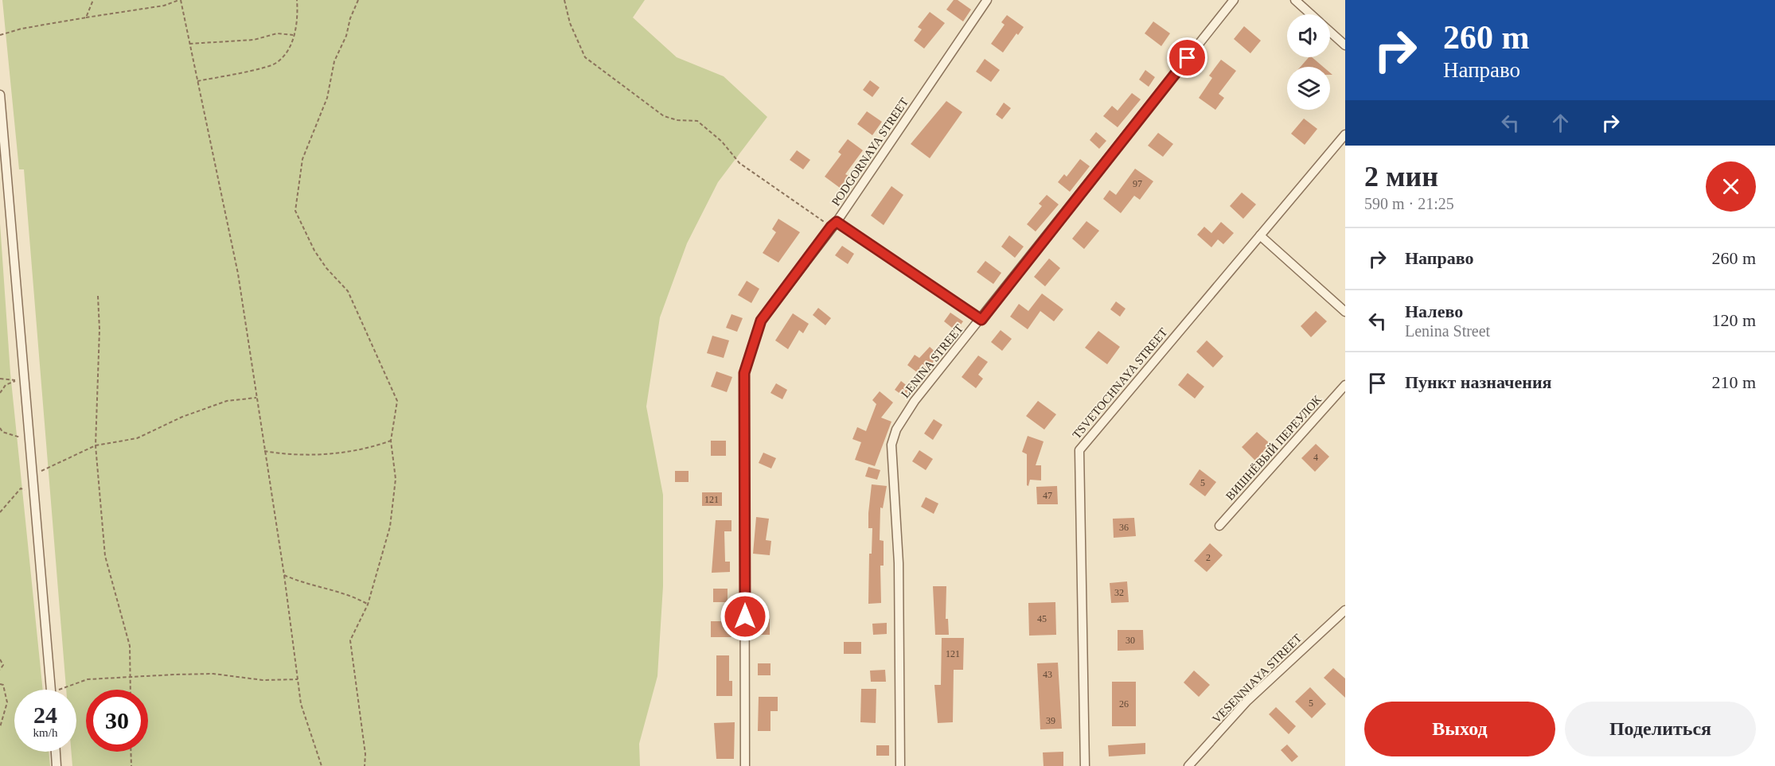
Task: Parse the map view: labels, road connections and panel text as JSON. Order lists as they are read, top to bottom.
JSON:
{
  "streets": {
    "street": [
      "PODGORNAYA STREET",
      "LENINA STREET",
      "TSVETOCHNAYA STREET",
      "ВИШНЁВЫЙ ПЕРЕУЛОК",
      "VESENNIAYA STREET"
    ]
  },
  "house_numbers": [
    "97",
    "4",
    "5",
    "47",
    "121",
    "36",
    "2",
    "32",
    "45",
    "30",
    "121",
    "43",
    "5",
    "26",
    "39"
  ],
  "page": {
    "turn": ["260 m", "Направо"],
    "heading": ["2 мин", "590 m · 21:25"],
    "list": [
      {
        "name": "Направо",
        "value": "260 m"
      },
      {
        "name": "Налево",
        "note": "Lenina Street",
        "value": "120 m"
      },
      {
        "name": "Пункт назначения",
        "value": "210 m"
      }
    ],
    "speed": "24 km/h",
    "limit": "30",
    "buttons": ["Выход", "Поделиться"]
  }
}
